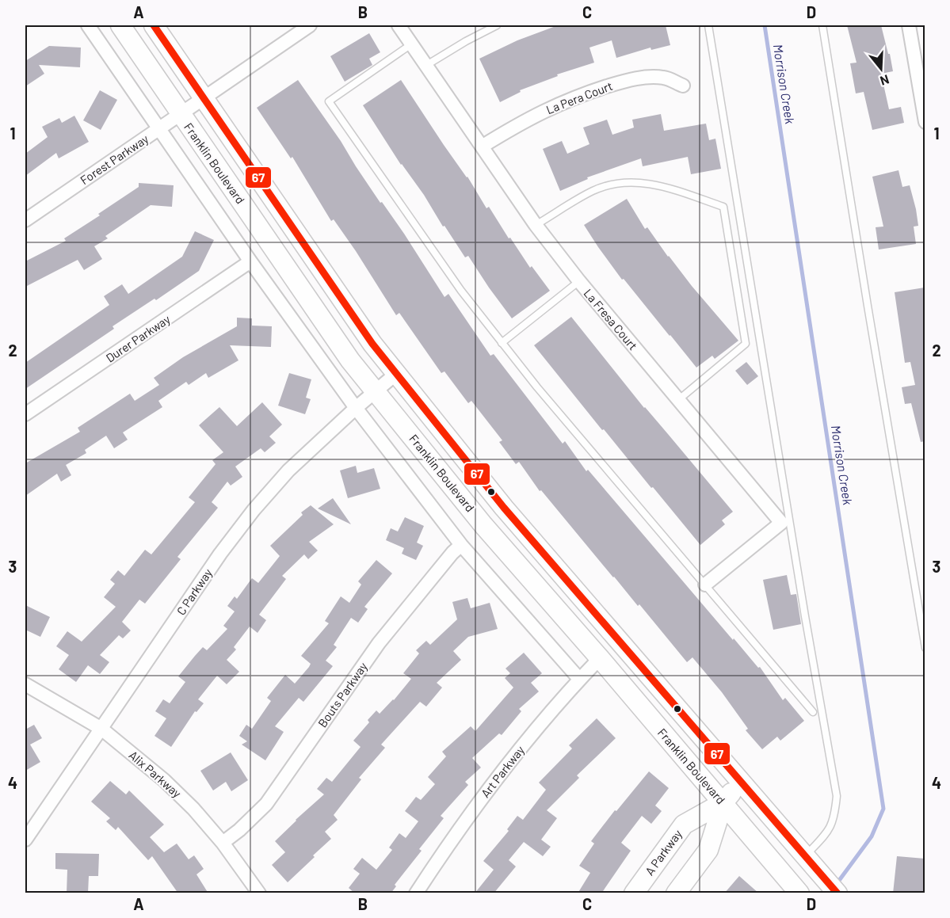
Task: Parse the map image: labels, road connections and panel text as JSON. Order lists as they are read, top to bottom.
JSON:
{
  "streets": {
    "main road": ["Franklin Boulevard", "A Parkway"],
    "street": [
      "La Pera Court",
      "Forest Parkway",
      "La Fresa Court",
      "Durer Parkway",
      "C Parkway",
      "Bouts Parkway",
      "Art Parkway",
      "Alix Parkway"
    ]
  },
  "crossings": [
    ["La Pera Court", "La Fresa Court"],
    ["Forest Parkway", "Franklin Boulevard"],
    ["Franklin Boulevard", "C Parkway"],
    ["Franklin Boulevard", "Art Parkway"],
    ["Franklin Boulevard", "A Parkway"],
    ["C Parkway", "Alix Parkway"],
    ["Bouts Parkway", "Alix Parkway"]
  ],
  "water": ["Morrison Creek"],
  "lines": ["transit line 67"],
  "north": "bottom",
  "grid": {
    "columns": [
      "A",
      "B",
      "C",
      "D"
    ],
    "rows": [
      "1",
      "2",
      "3",
      "4"
    ]
  }
}
